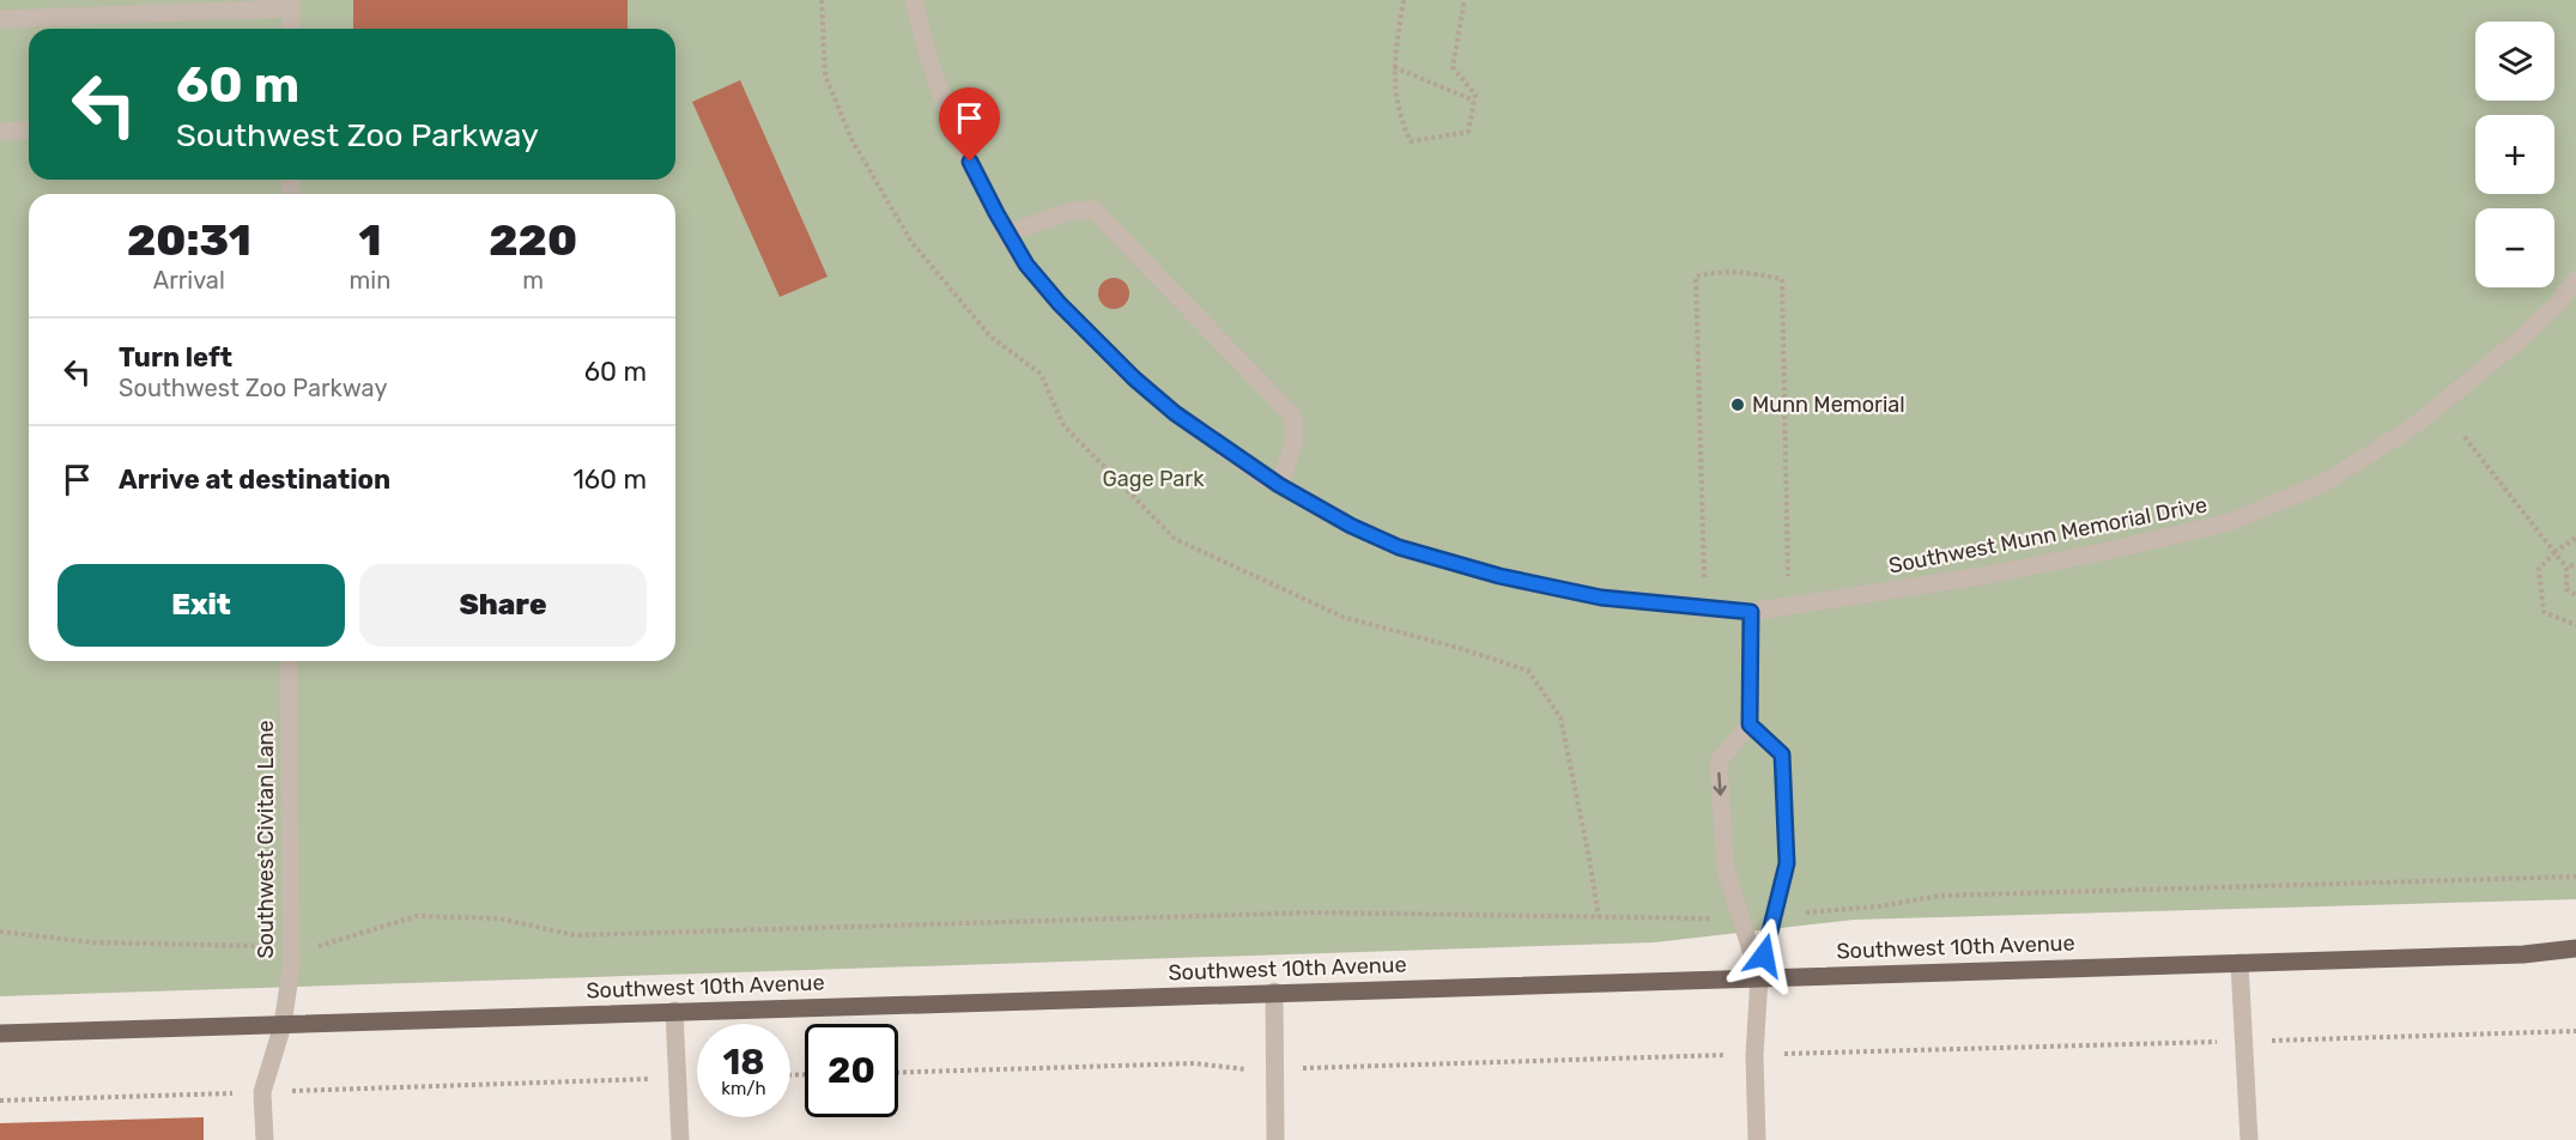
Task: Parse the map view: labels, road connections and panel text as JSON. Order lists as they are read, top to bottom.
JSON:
{
  "streets": {
    "main road": ["Southwest 10th Avenue"],
    "street": ["Southwest Munn Memorial Drive", "Southwest Civitan Lane"]
  },
  "crossings": [
    ["Southwest Civitan Lane", "Southwest 10th Avenue"]
  ],
  "parks": ["Gage Park"],
  "places": ["Munn Memorial"],
  "page": {
    "map_buttons": ["+", "−"],
    "turn": ["60 m", "Southwest Zoo Parkway"],
    "eta": [
      "20:31",
      "Arrival",
      "1",
      "min",
      "220",
      "m"
    ],
    "list": [
      {
        "name": "Turn left",
        "note": "Southwest Zoo Parkway",
        "value": "60 m"
      },
      {
        "name": "Arrive at destination",
        "value": "160 m"
      }
    ],
    "buttons": ["Exit", "Share"],
    "speed": "18 km/h",
    "limit": "20"
  }
}
